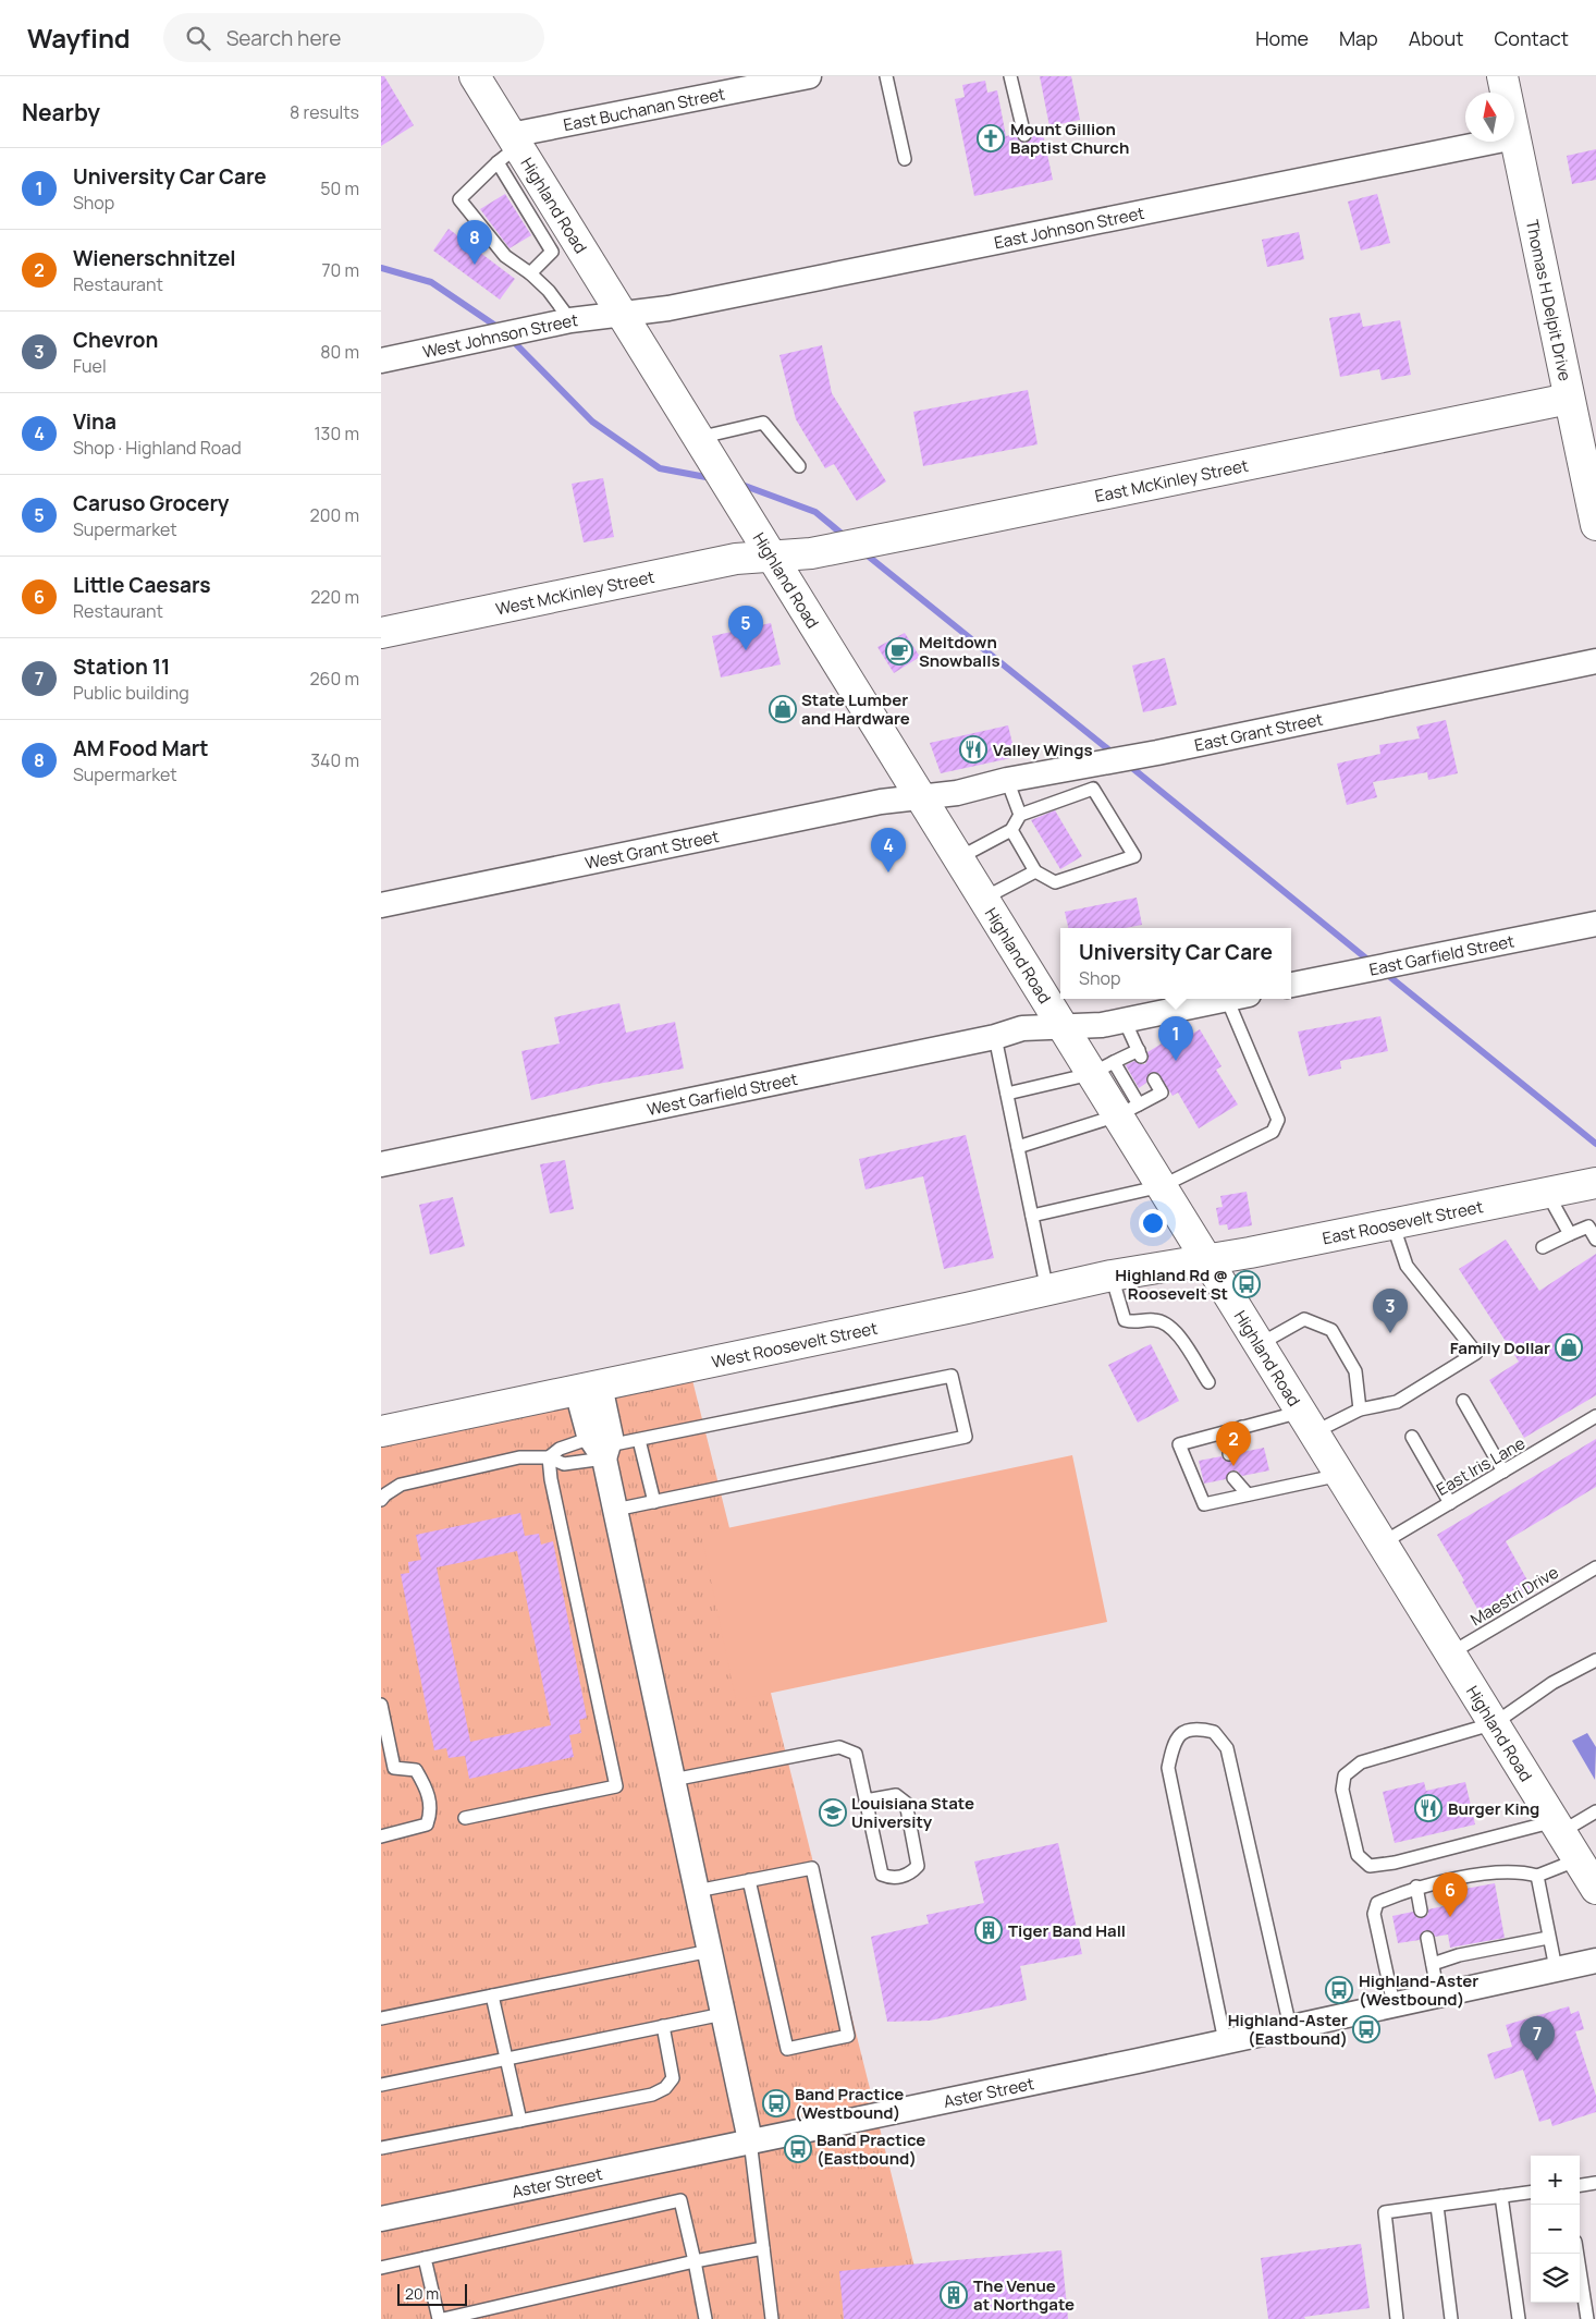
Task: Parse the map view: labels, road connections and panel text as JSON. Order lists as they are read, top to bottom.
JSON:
{
  "streets": {
    "street": [
      "East Buchanan Street",
      "Highland Road",
      "East Johnson Street",
      "Thomas H Delpit Drive",
      "West Johnson Street",
      "East McKinley Street",
      "West McKinley Street",
      "East Grant Street",
      "West Grant Street",
      "East Garfield Street",
      "West Garfield Street",
      "East Roosevelt Street",
      "West Roosevelt Street",
      "Aster Street"
    ],
    "lane": ["East Iris Lane", "Maestri Drive"]
  },
  "crossings": [
    ["East Buchanan Street", "Highland Road"],
    ["Highland Road", "East Johnson Street"],
    ["Highland Road", "West Johnson Street"],
    ["Highland Road", "East McKinley Street"],
    ["Highland Road", "West McKinley Street"],
    ["Highland Road", "East Grant Street"],
    ["Highland Road", "West Grant Street"],
    ["Highland Road", "West Garfield Street"],
    ["Highland Road", "East Roosevelt Street"],
    ["Highland Road", "West Roosevelt Street"],
    ["Highland Road", "East Iris Lane"],
    ["Highland Road", "Maestri Drive"],
    ["East Johnson Street", "West Johnson Street"],
    ["Thomas H Delpit Drive", "East McKinley Street"],
    ["East McKinley Street", "West McKinley Street"],
    ["East Grant Street", "West Grant Street"],
    ["East Roosevelt Street", "West Roosevelt Street"]
  ],
  "places": {
    "church": ["Mount Gillion Baptist Church"],
    "cafe": ["Meltdown Snowballs"],
    "shop": ["State Lumber and Hardware", "Family Dollar"],
    "restaurant": ["Valley Wings", "Burger King"],
    "bus stop": [
      "Highland Rd @ Roosevelt St",
      "Highland-Aster (Westbound)",
      "Highland-Aster (Eastbound)",
      "Band Practice (Westbound)",
      "Band Practice (Eastbound)"
    ],
    "school or university": ["Louisiana State University"],
    "building": ["Tiger Band Hall", "The Venue at Northgate"]
  },
  "scale_bar": "20 m",
  "north": "top",
  "page": {
    "header": "Wayfind",
    "search": "Search here",
    "nav": [
      "Home",
      "Map",
      "About",
      "Contact"
    ],
    "heading": ["Nearby", "8 results"],
    "list": [
      {
        "mark": "1",
        "name": "University Car Care",
        "note": "Shop",
        "value": "50 m"
      },
      {
        "mark": "2",
        "name": "Wienerschnitzel",
        "note": "Restaurant",
        "value": "70 m"
      },
      {
        "mark": "3",
        "name": "Chevron",
        "note": "Fuel",
        "value": "80 m"
      },
      {
        "mark": "4",
        "name": "Vina",
        "note": "Shop · Highland Road",
        "value": "130 m"
      },
      {
        "mark": "5",
        "name": "Caruso Grocery",
        "note": "Supermarket",
        "value": "200 m"
      },
      {
        "mark": "6",
        "name": "Little Caesars",
        "note": "Restaurant",
        "value": "220 m"
      },
      {
        "mark": "7",
        "name": "Station 11",
        "note": "Public building",
        "value": "260 m"
      },
      {
        "mark": "8",
        "name": "AM Food Mart",
        "note": "Supermarket",
        "value": "340 m"
      }
    ],
    "pins": [
      "8",
      "5",
      "4",
      "1",
      "3",
      "2",
      "6",
      "7"
    ],
    "popup": ["University Car Care", "Shop"],
    "map_buttons": ["+", "−"],
    "scale": "20 m"
  }
}
